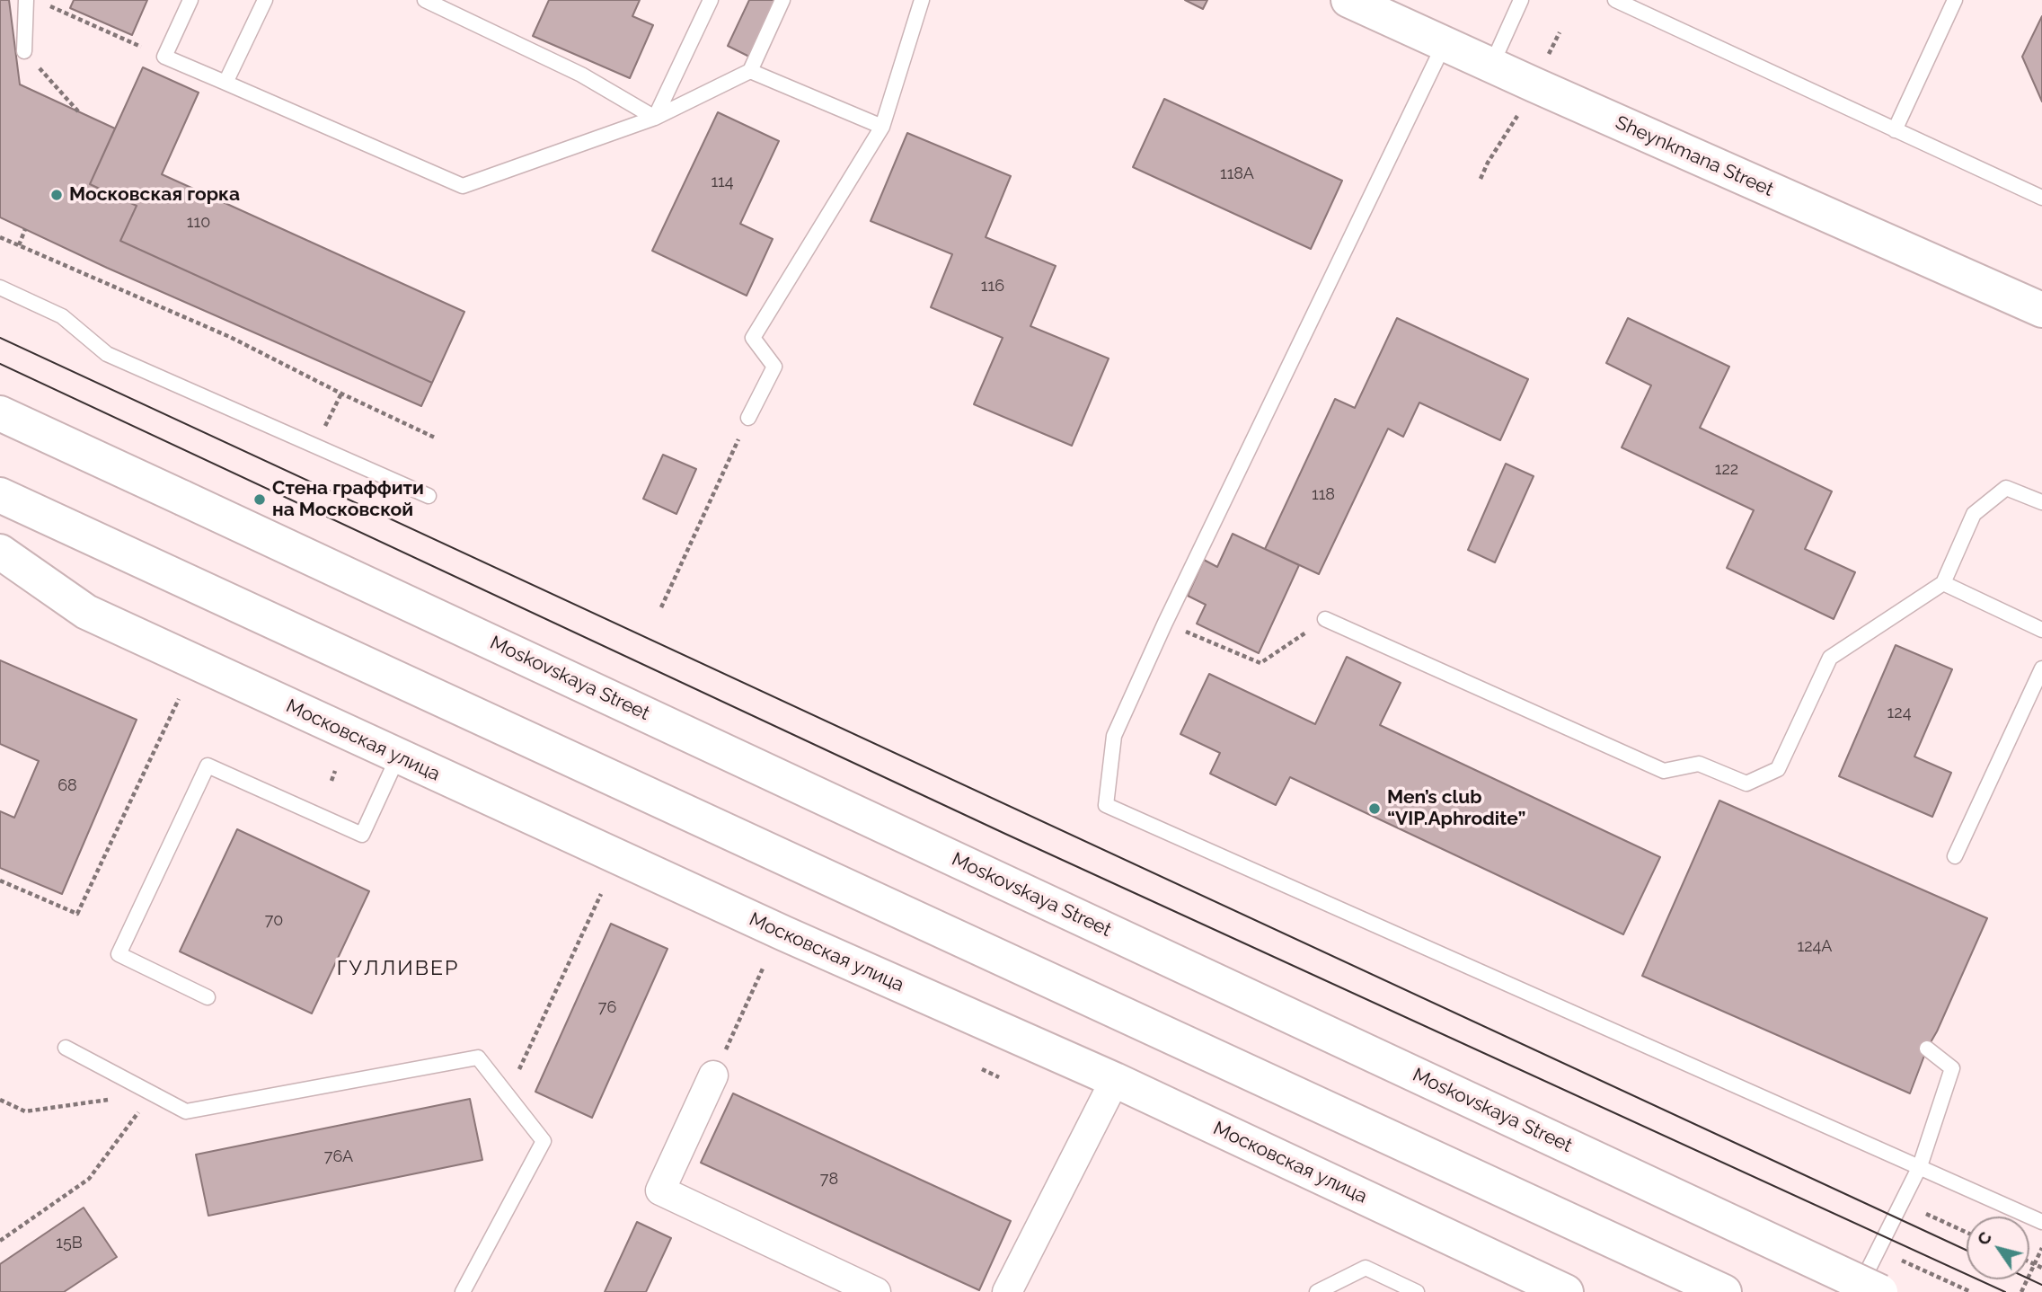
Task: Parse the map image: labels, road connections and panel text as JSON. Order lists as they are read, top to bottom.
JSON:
{
  "streets": {
    "main road": ["Sheynkmana Street", "Moskovskaya Street", "Московская улица"]
  },
  "districts": ["ГУЛЛИВЕР"],
  "places": ["Московская горка", "Стена граффити на Московской", "Men’s club “VIP.Aphrodite”"],
  "house_numbers": [
    "118А",
    "114",
    "110",
    "116",
    "122",
    "118",
    "124",
    "68",
    "70",
    "124А",
    "76",
    "76А",
    "78",
    "15В"
  ],
  "north": "top left"
}
